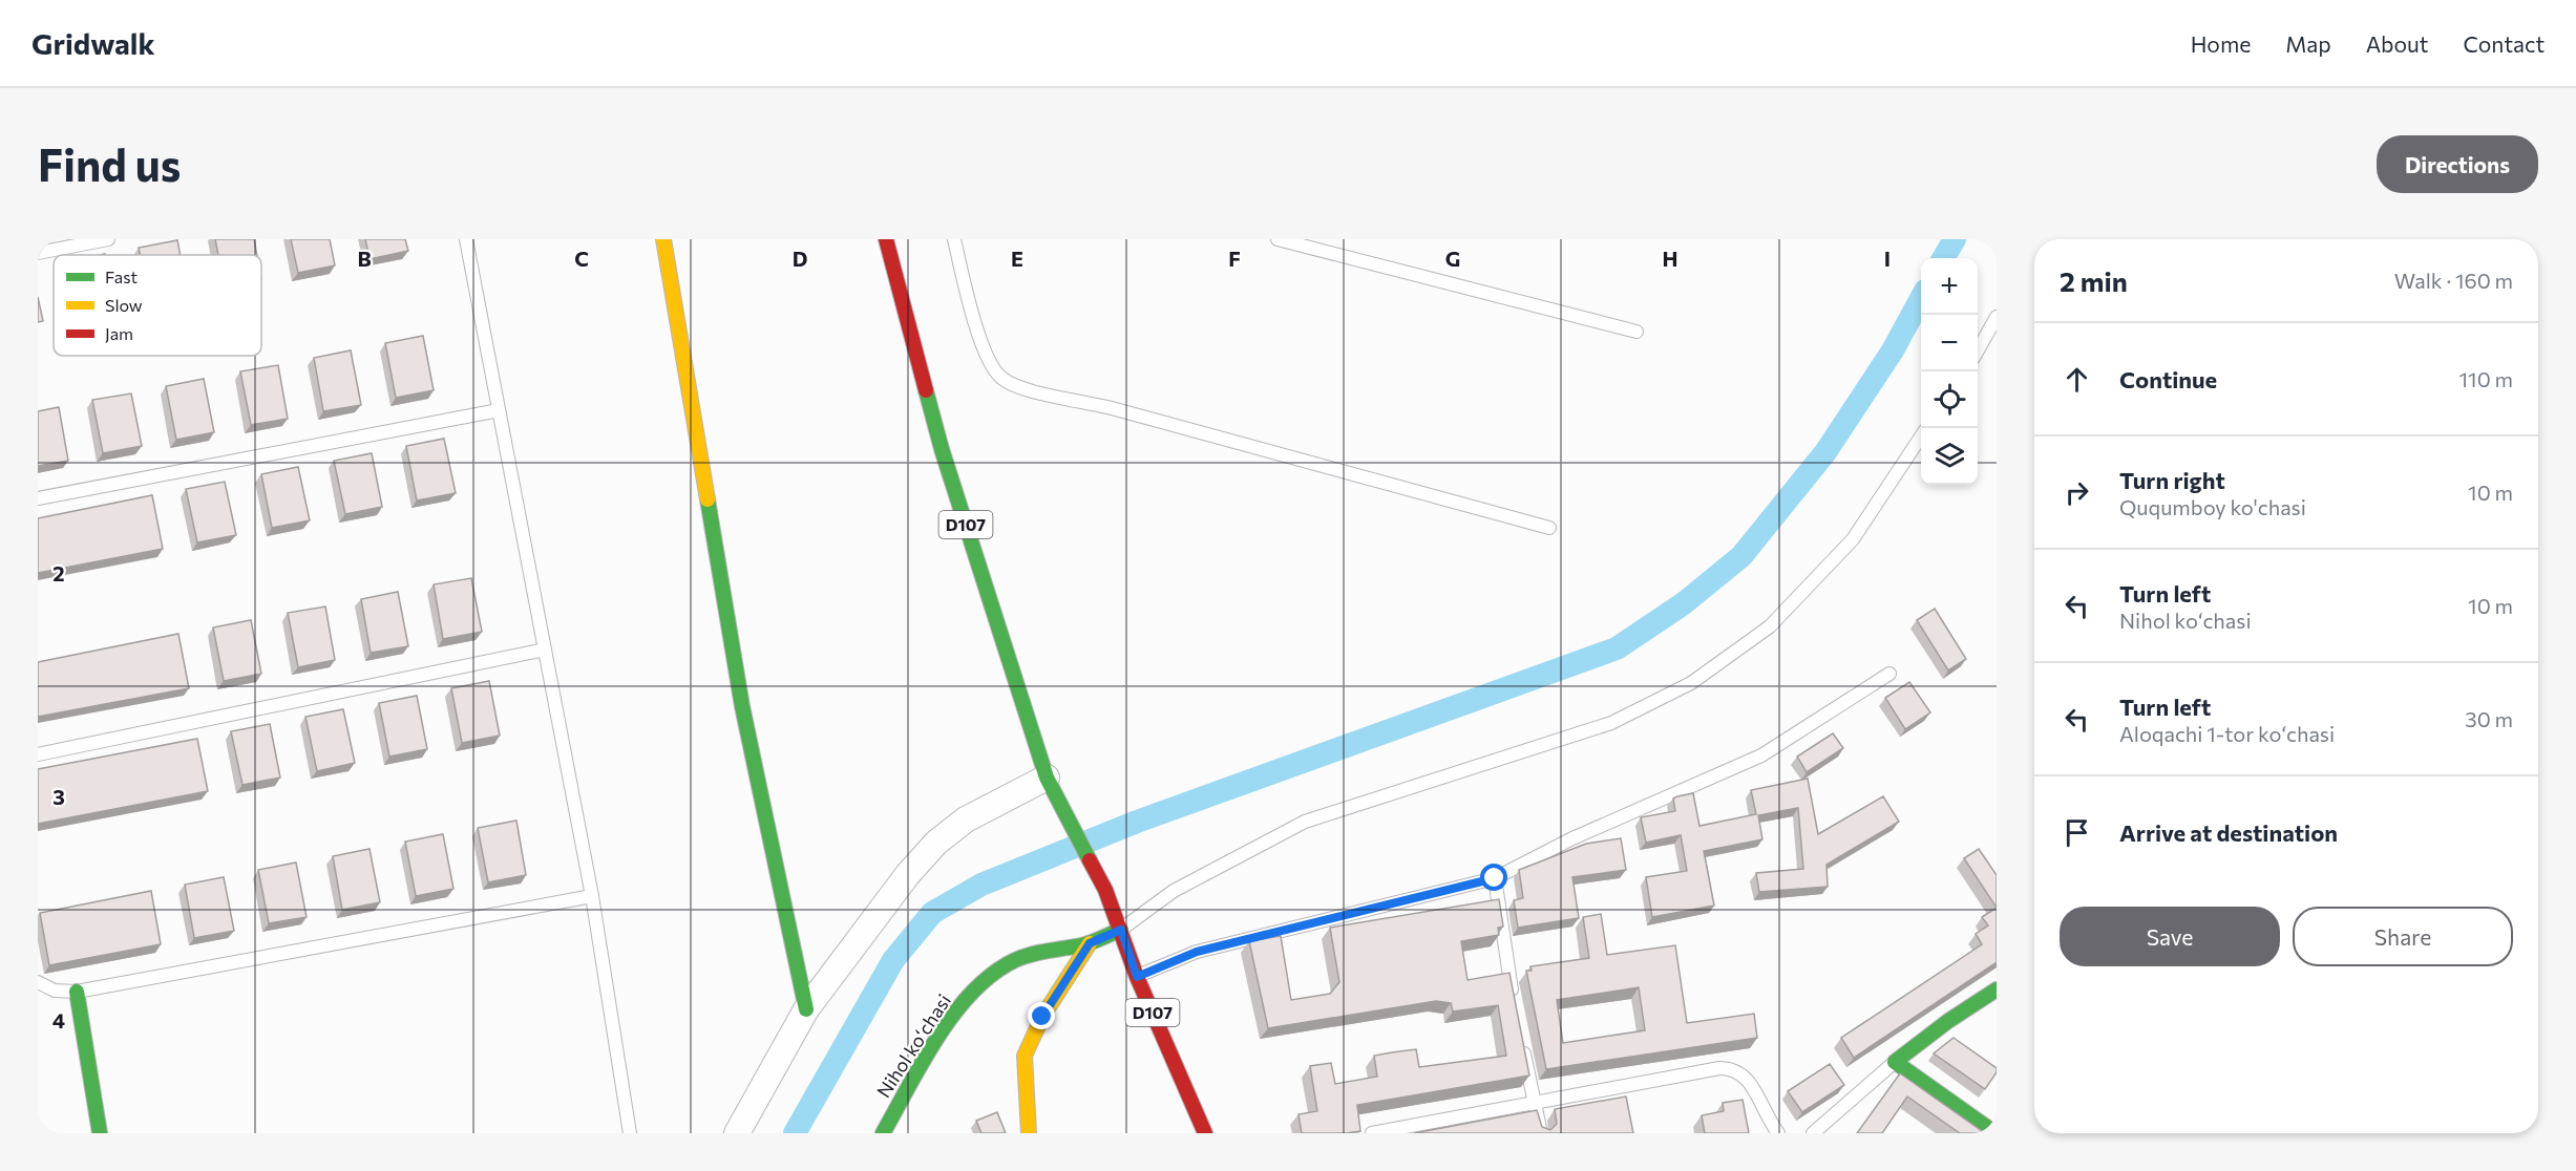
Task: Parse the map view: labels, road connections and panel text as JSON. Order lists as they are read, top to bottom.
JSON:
{
  "streets": {
    "street": ["D107", "Nihol koʻchasi"]
  },
  "crossings": [
    ["D107", "Nihol koʻchasi"]
  ],
  "legend": ["Fast", "Slow", "Jam"],
  "page": {
    "header": "Gridwalk",
    "nav": [
      "Home",
      "Map",
      "About",
      "Contact"
    ],
    "buttons": [
      "Directions",
      ["Save", "Share"]
    ],
    "title": "Find us",
    "heading": ["2 min", "Walk · 160 m"],
    "map_buttons": ["+", "−"],
    "list": [
      ["Continue", "110 m"],
      ["Turn right", "Ququmboy ko'chasi", "10 m"],
      ["Turn left", "Nihol koʻchasi", "10 m"],
      ["Turn left", "Aloqachi 1-tor koʻchasi", "30 m"],
      "Arrive at destination"
    ]
  },
  "grid": {
    "columns": [
      "B",
      "C",
      "D",
      "E",
      "F",
      "G",
      "H",
      "I"
    ],
    "rows": ["2", "3", "4"]
  }
}
